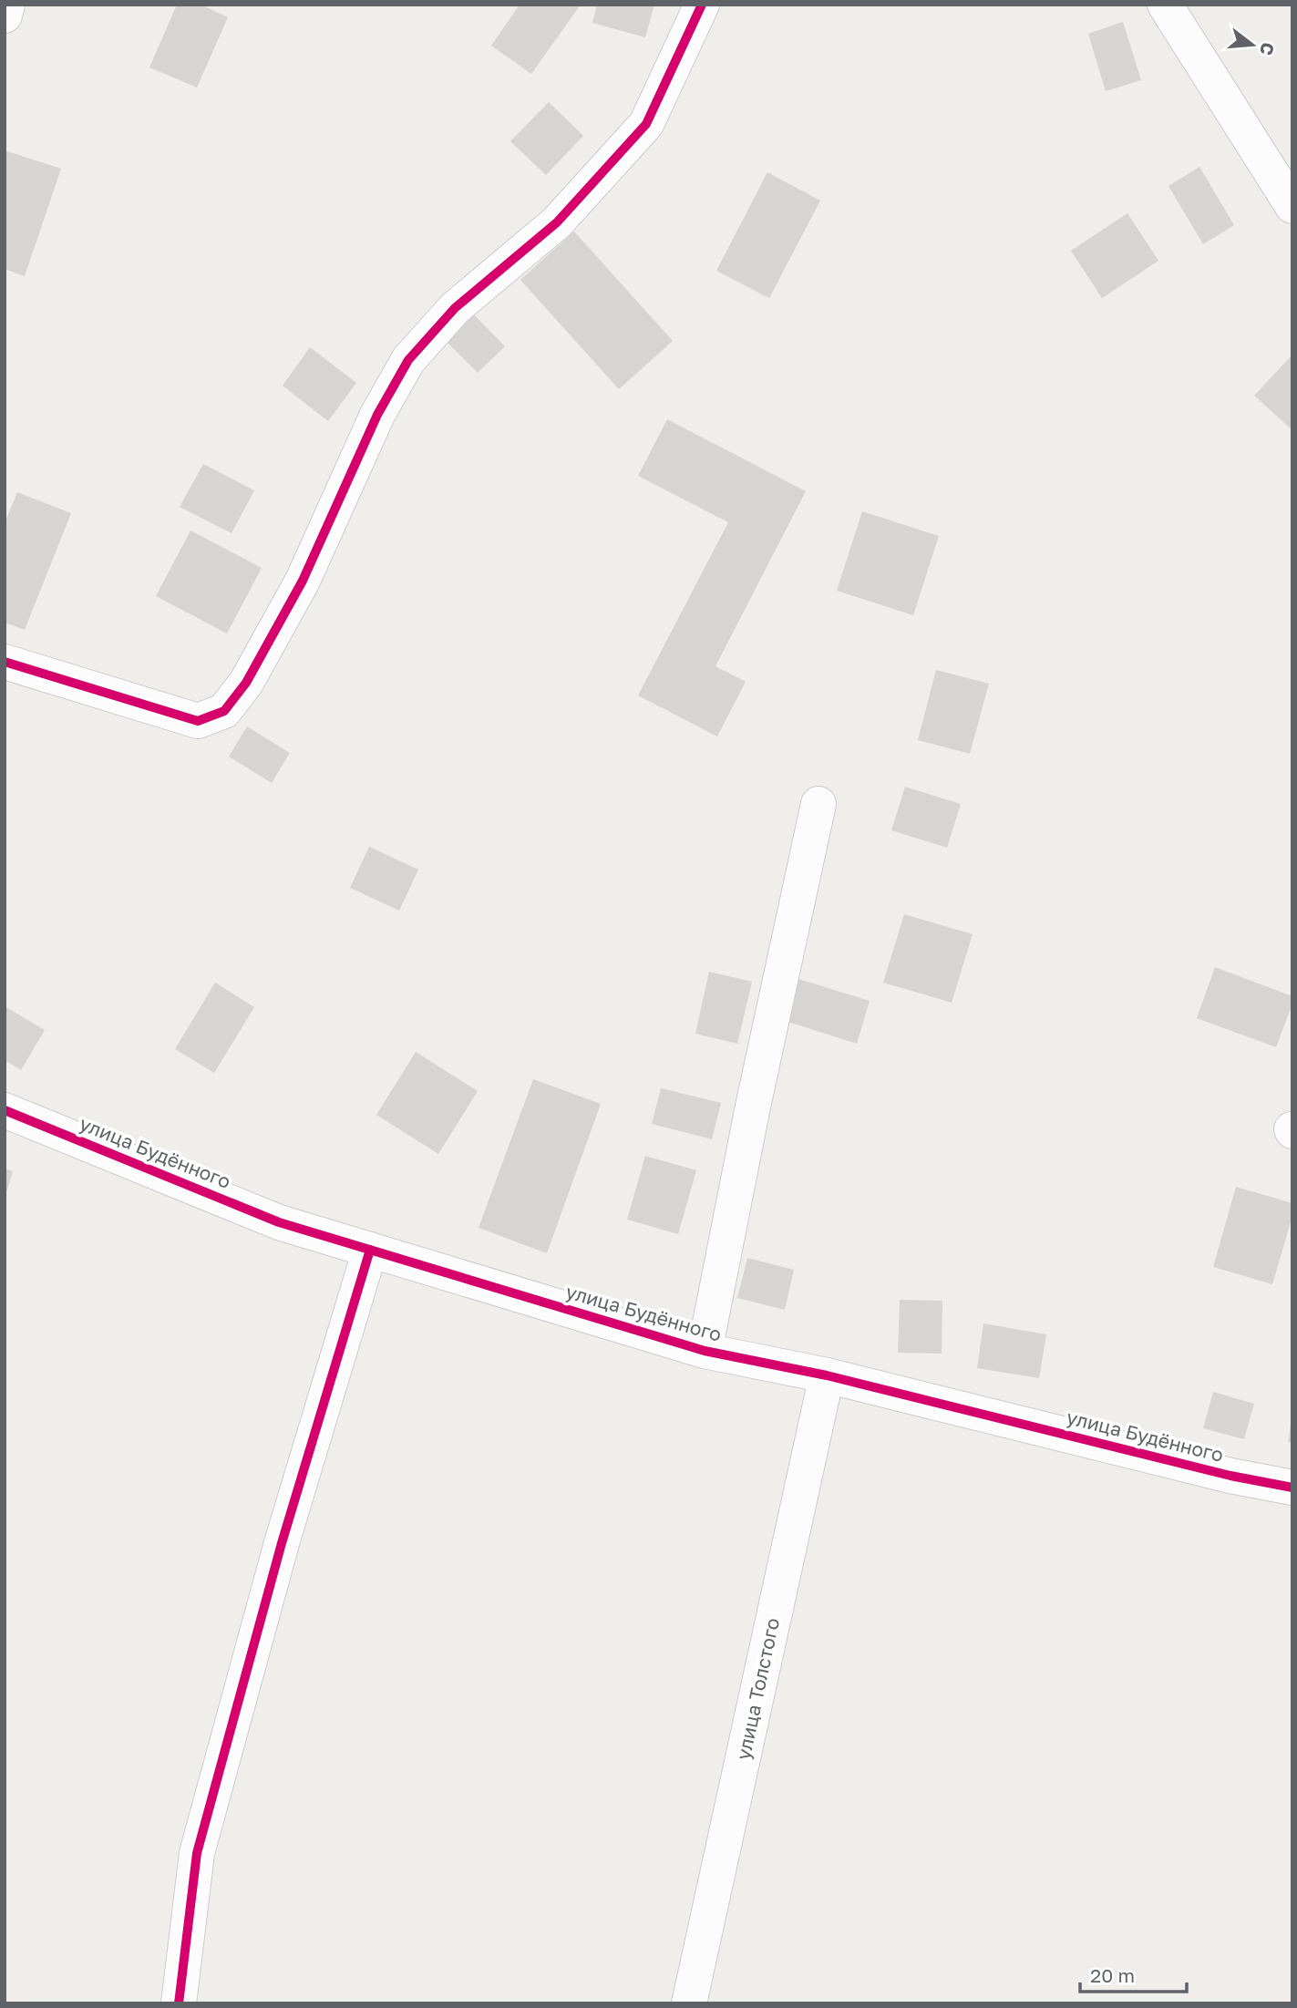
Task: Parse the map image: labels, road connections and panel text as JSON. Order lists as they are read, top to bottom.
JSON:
{
  "streets": {
    "street": ["улица Будённого", "улица Толстого"]
  },
  "crossings": [
    ["улица Будённого", "улица Толстого"]
  ],
  "scale_bar": "20 m",
  "north": "right"
}
